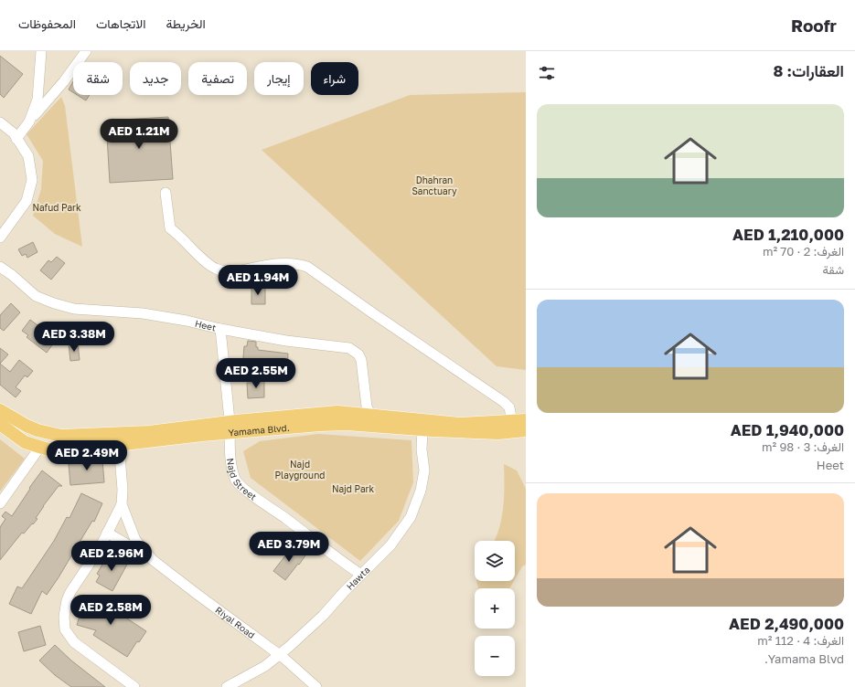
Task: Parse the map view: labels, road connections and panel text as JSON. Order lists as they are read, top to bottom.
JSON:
{
  "streets": {
    "main road": ["Yamama Blvd."],
    "street": [
      "Heet",
      "Najd Street",
      "Hawta",
      "Riyal Road"
    ]
  },
  "crossings": [
    ["Heet", "Yamama Blvd."],
    ["Heet", "Najd Street"],
    ["Yamama Blvd.", "Najd Street"],
    ["Yamama Blvd.", "Hawta"],
    ["Najd Street", "Hawta"],
    ["Hawta", "Riyal Road"]
  ],
  "parks": [
    "Dhahran Sanctuary",
    "Nafud Park",
    "Najd Playground",
    "Najd Park"
  ],
  "page": {
    "header": "Roofr",
    "nav": ["الخريطة", "الاتجاهات", "المحفوظات"],
    "heading": "العقارات: 8",
    "chip": [
      "شراء",
      "إيجار",
      "تصفية",
      "جديد",
      "شقة"
    ],
    "list": [
      {
        "name": "AED 1,210,000",
        "note": "الغرف: 2 · 70 m² · شقة"
      },
      {
        "name": "AED 1,940,000",
        "note": "الغرف: 3 · 98 m² · Heet"
      },
      {
        "name": "AED 2,490,000",
        "note": "الغرف: 4 · 112 m² · Yamama Blvd."
      }
    ],
    "price": [
      "AED 1.21M",
      "AED 1.94M",
      "AED 3.38M",
      "AED 2.55M",
      "AED 2.49M",
      "AED 3.79M",
      "AED 2.96M",
      "AED 2.58M"
    ],
    "map_buttons": ["+", "−"]
  }
}
